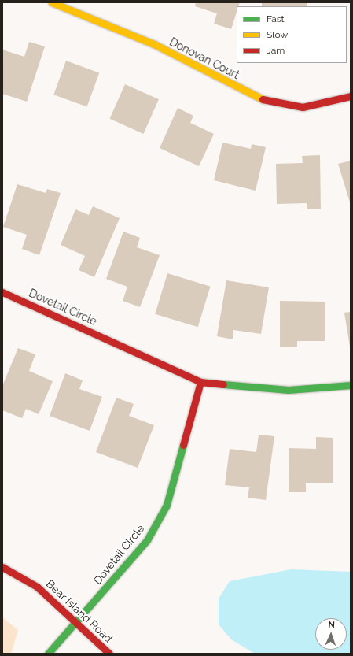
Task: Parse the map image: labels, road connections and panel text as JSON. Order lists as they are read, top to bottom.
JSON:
{
  "streets": {
    "street": ["Donovan Court", "Dovetail Circle", "Bear Island Road"]
  },
  "crossings": [
    ["Dovetail Circle", "Bear Island Road"]
  ],
  "legend": ["Fast", "Slow", "Jam"],
  "north": "top"
}
